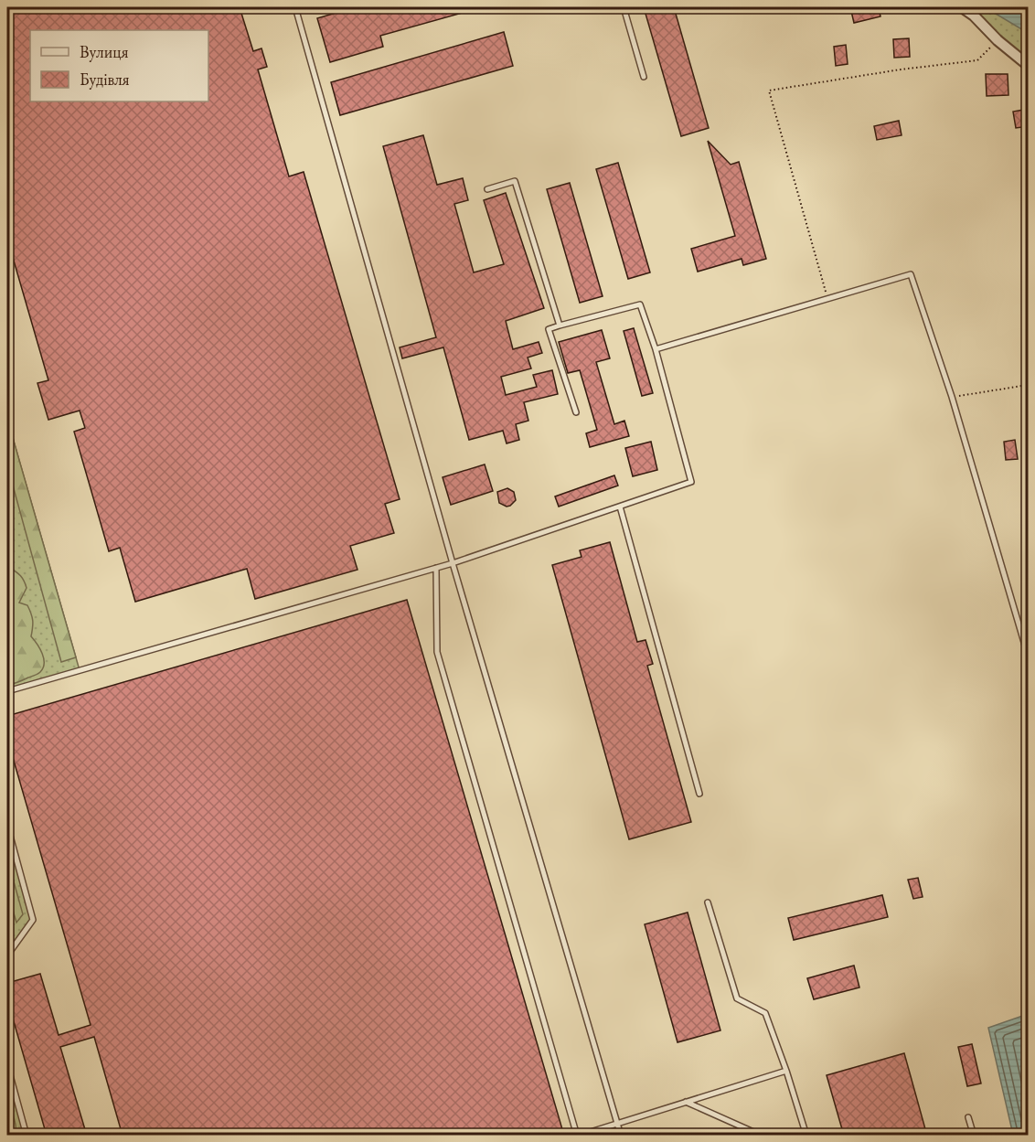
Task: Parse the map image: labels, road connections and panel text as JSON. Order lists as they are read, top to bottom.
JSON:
{
  "legend": ["Вулиця", "Будівля"]
}
